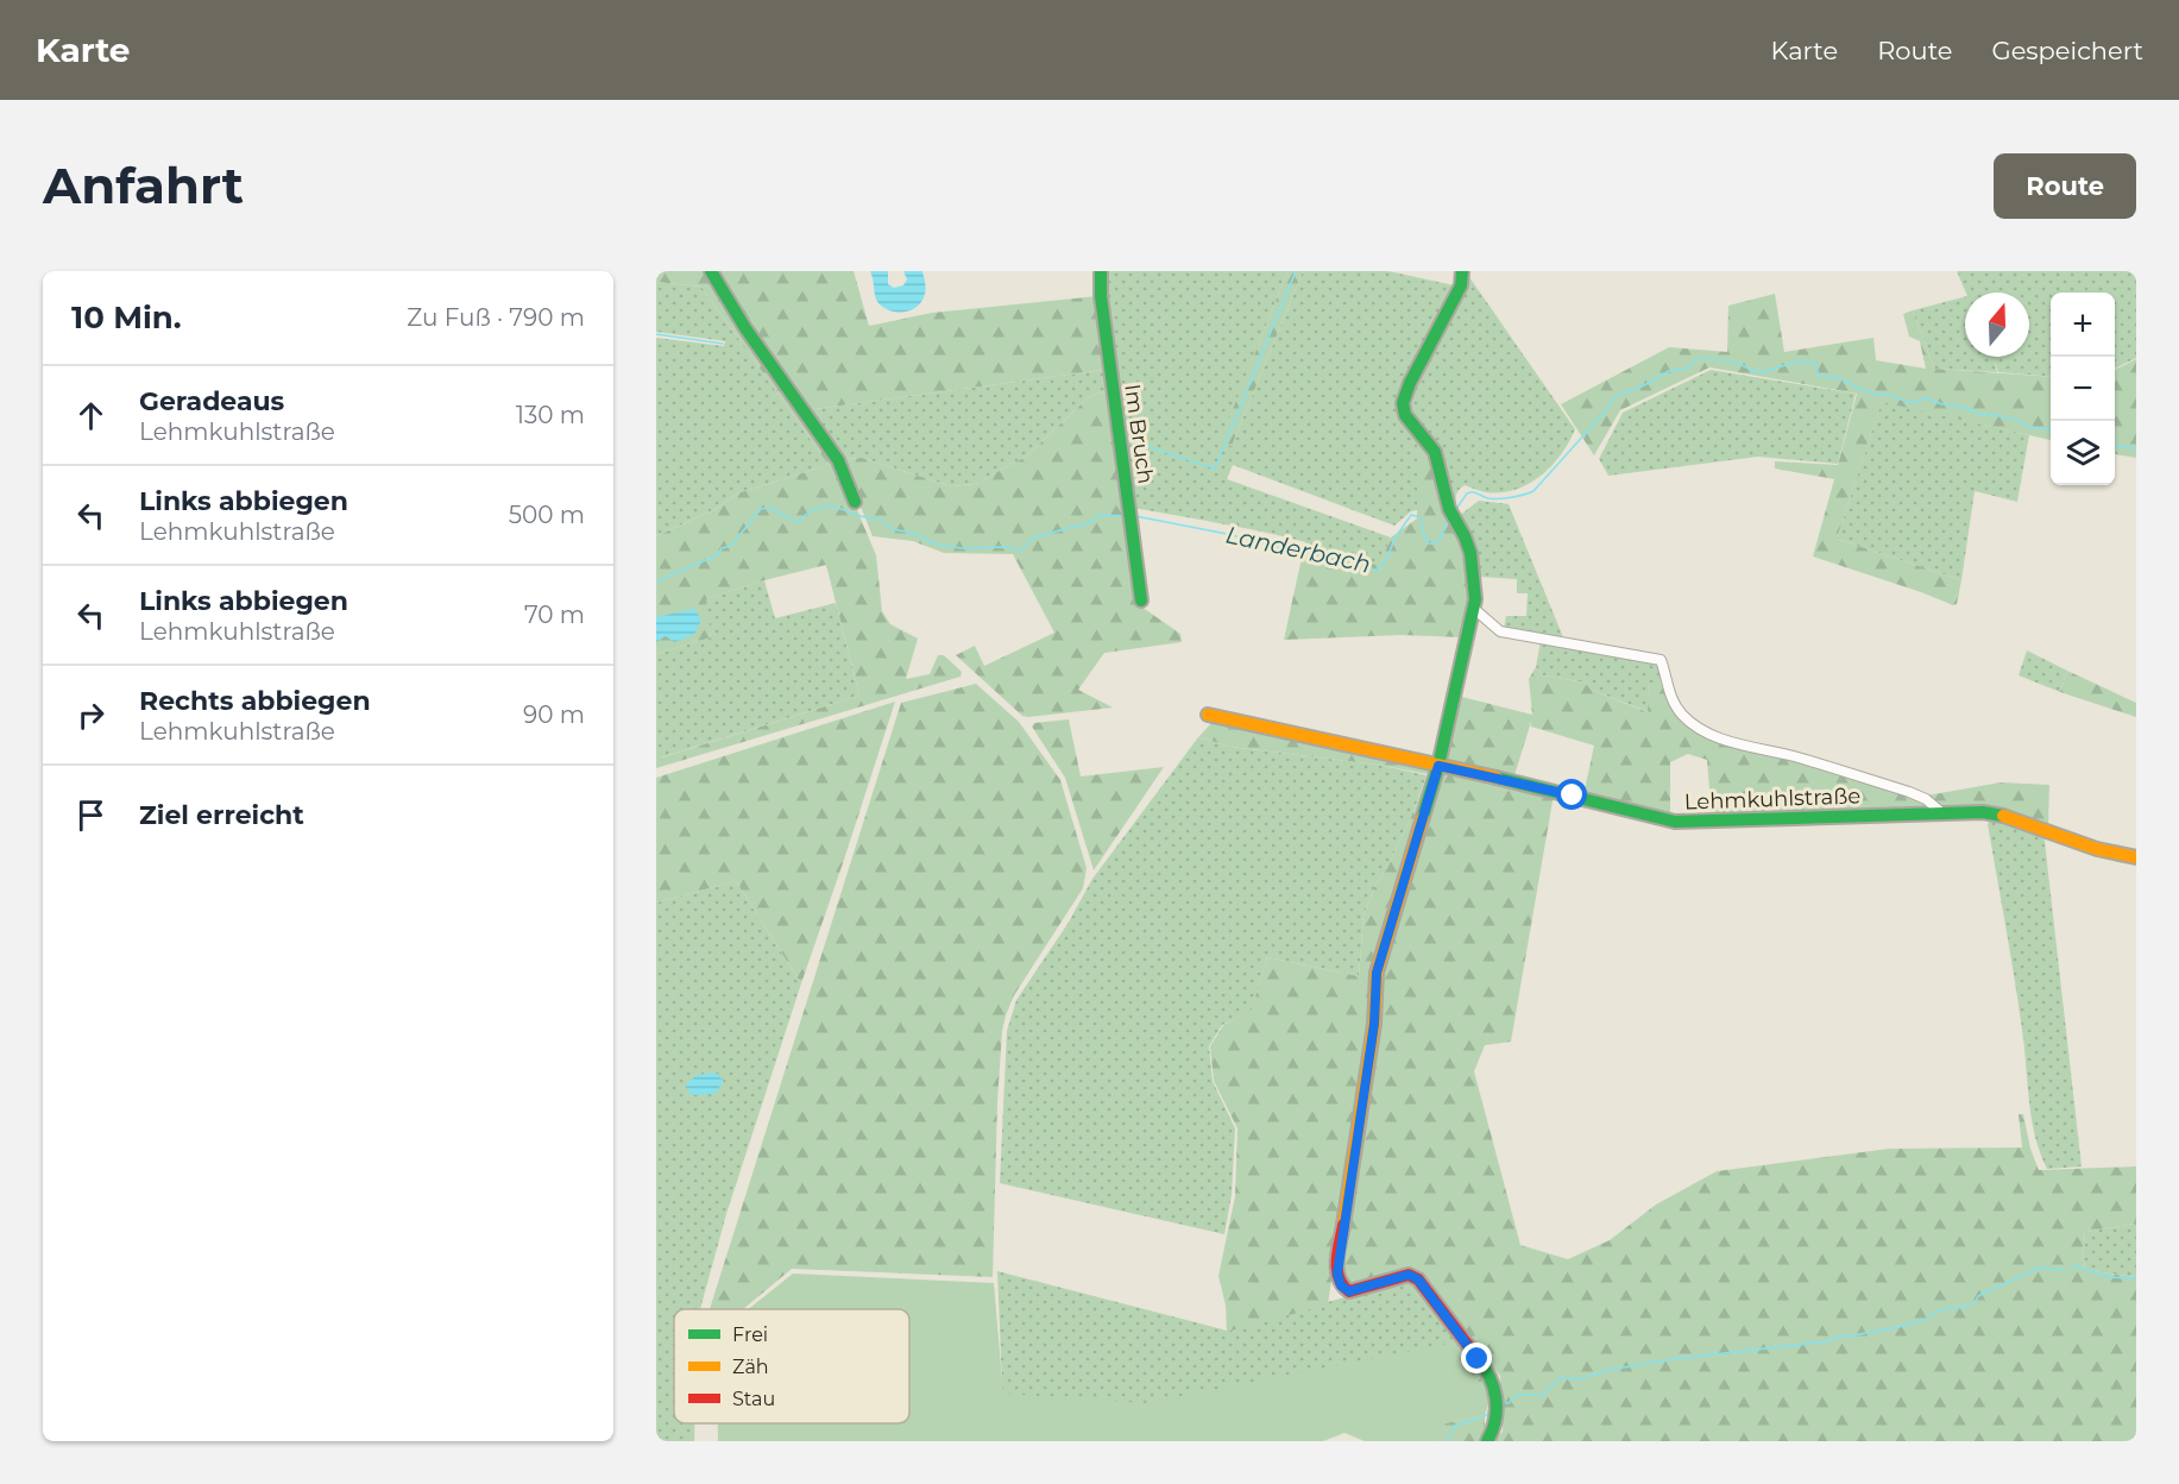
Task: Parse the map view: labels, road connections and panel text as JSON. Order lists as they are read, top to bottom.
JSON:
{
  "streets": {
    "street": ["Im Bruch", "Lehmkuhlstraße"]
  },
  "water": ["Landerbach"],
  "legend": ["Frei", "Zäh", "Stau"],
  "north": "top",
  "page": {
    "header": "Karte",
    "nav": ["Karte", "Route", "Gespeichert"],
    "buttons": "Route",
    "title": "Anfahrt",
    "heading": ["10 Min.", "Zu Fuß · 790 m"],
    "map_buttons": ["+", "−"],
    "list": [
      ["Geradeaus", "Lehmkuhlstraße", "130 m"],
      ["Links abbiegen", "Lehmkuhlstraße", "500 m"],
      ["Links abbiegen", "Lehmkuhlstraße", "70 m"],
      ["Rechts abbiegen", "Lehmkuhlstraße", "90 m"],
      "Ziel erreicht"
    ]
  }
}
